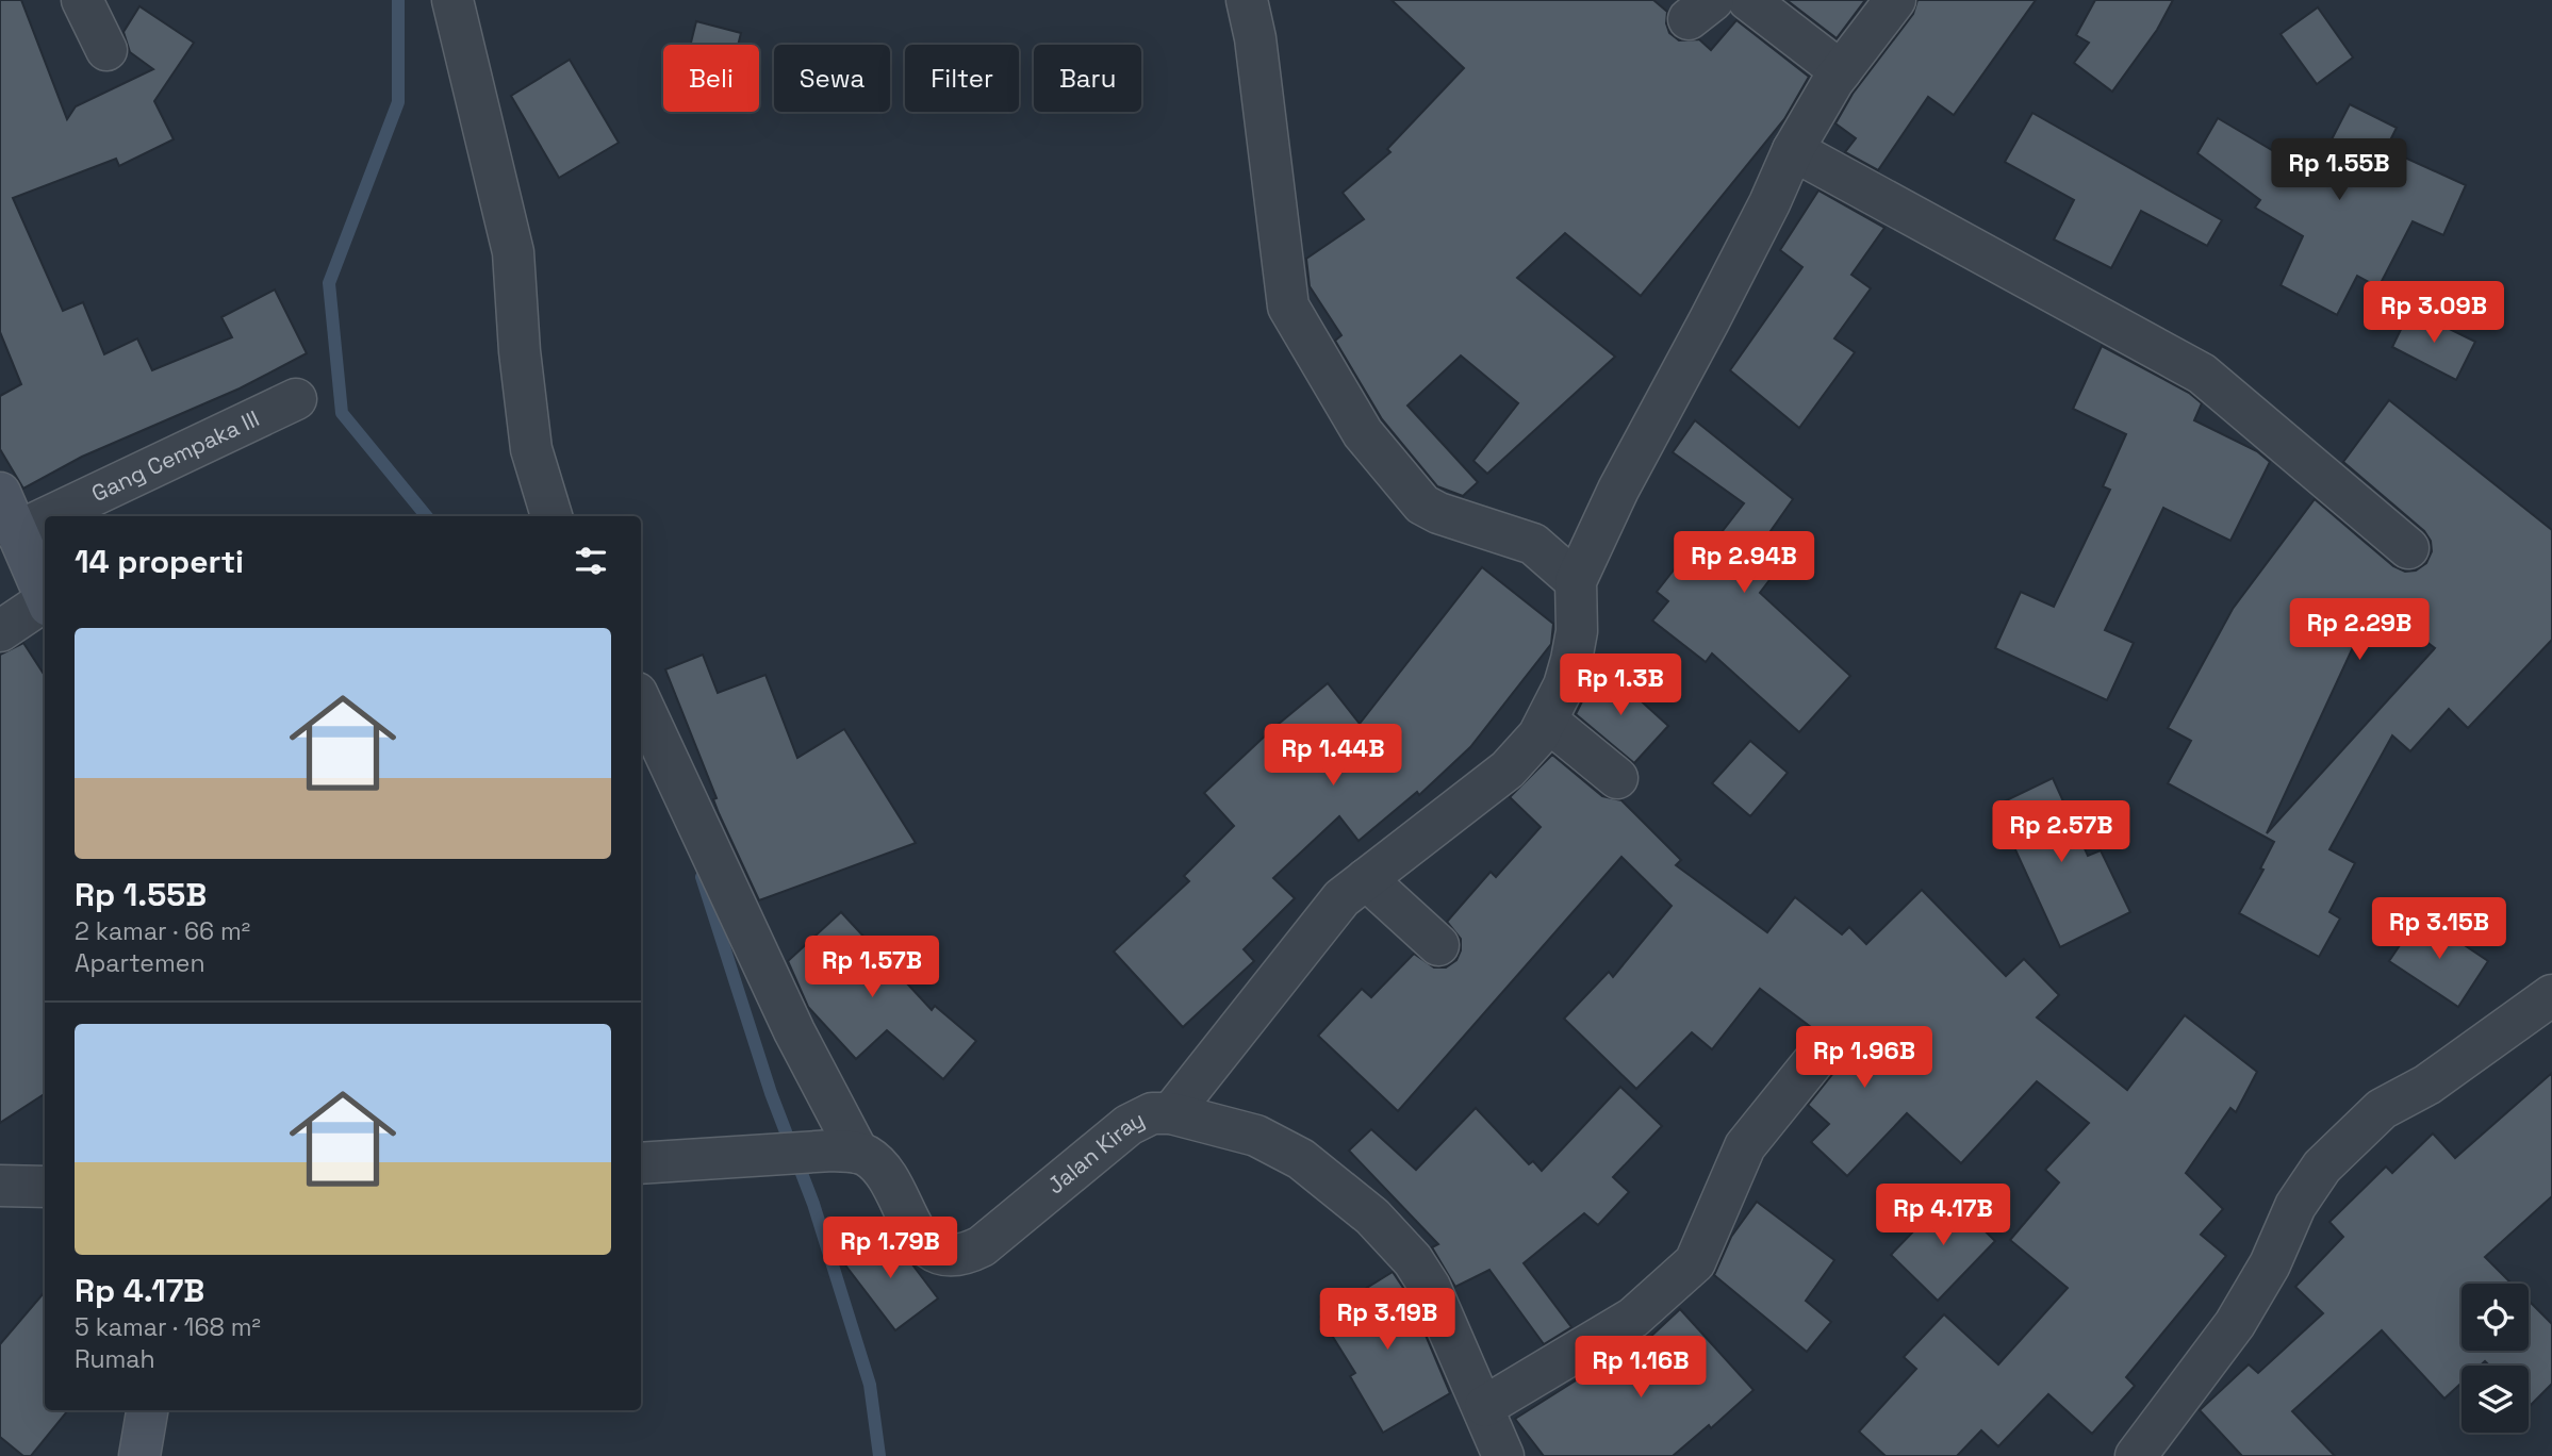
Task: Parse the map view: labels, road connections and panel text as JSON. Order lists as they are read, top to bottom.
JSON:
{
  "streets": {
    "street": ["Gang Cempaka III", "Jalan Kiray"]
  },
  "page": {
    "chip": [
      "Beli",
      "Sewa",
      "Filter",
      "Baru"
    ],
    "price": [
      "Rp 1.55B",
      "Rp 3.09B",
      "Rp 2.94B",
      "Rp 2.29B",
      "Rp 1.3B",
      "Rp 1.44B",
      "Rp 2.57B",
      "Rp 3.15B",
      "Rp 1.57B",
      "Rp 1.96B",
      "Rp 4.17B",
      "Rp 1.79B",
      "Rp 3.19B",
      "Rp 1.16B"
    ],
    "heading": "14 properti",
    "list": [
      {
        "name": "Rp 1.55B",
        "note": "2 kamar · 66 m² · Apartemen"
      },
      {
        "name": "Rp 4.17B",
        "note": "5 kamar · 168 m² · Rumah"
      }
    ]
  }
}
